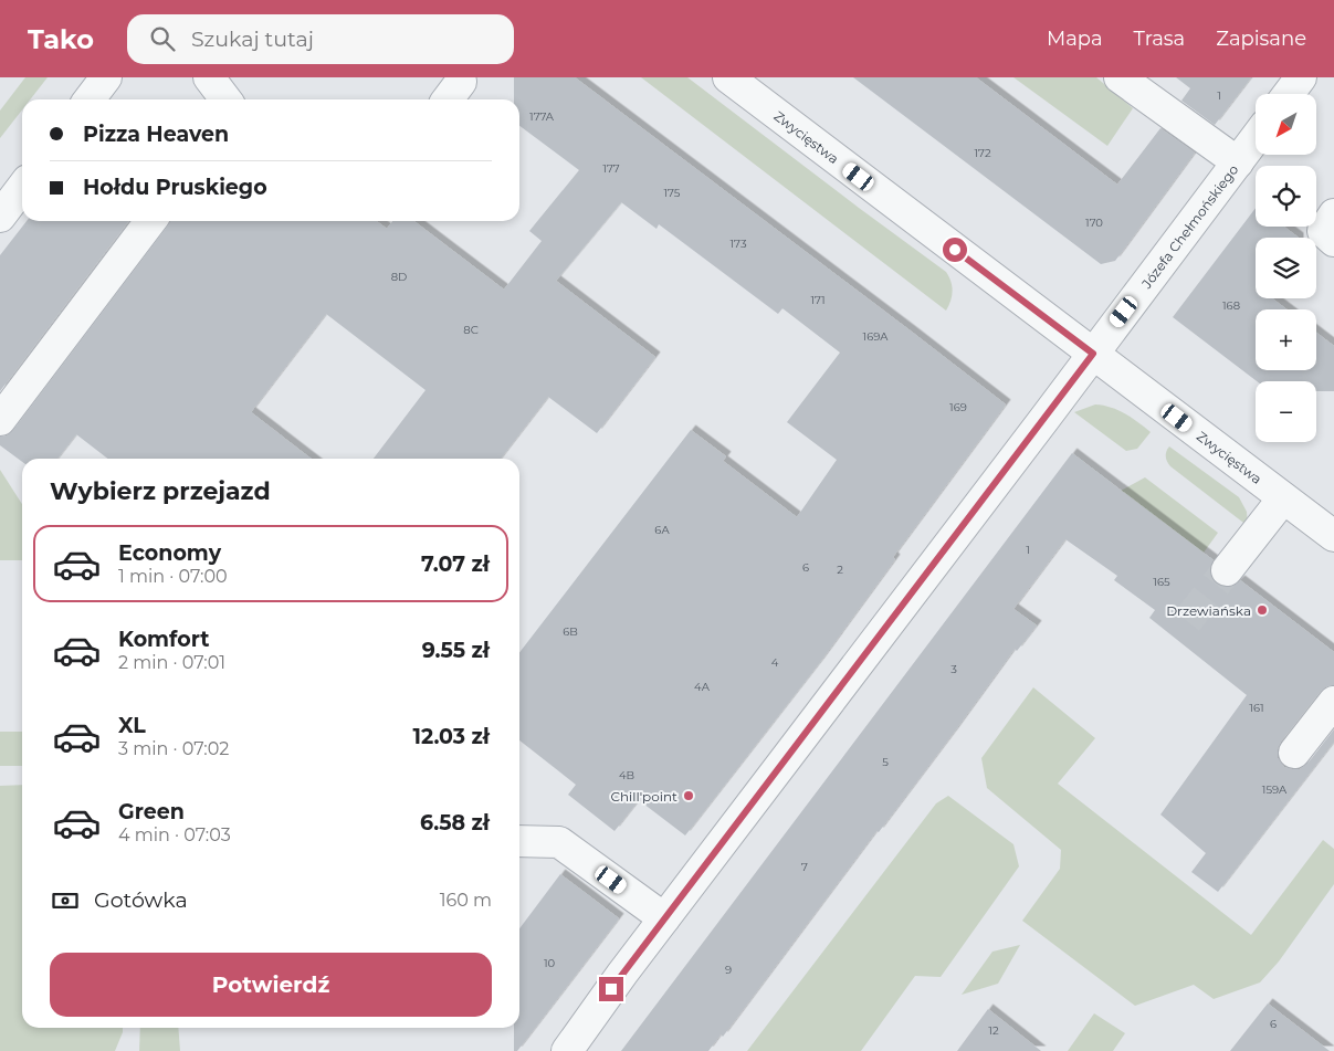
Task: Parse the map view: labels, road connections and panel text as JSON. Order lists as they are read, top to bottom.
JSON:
{
  "streets": {
    "street": ["Zwycięstwa", "Józefa Chełmońskiego"]
  },
  "crossings": [
    ["Zwycięstwa", "Józefa Chełmońskiego"]
  ],
  "places": ["Drzewiańska", "Chill'point"],
  "house_numbers": [
    "1",
    "177A",
    "172",
    "177",
    "175",
    "170",
    "173",
    "8D",
    "171",
    "168",
    "8C",
    "169A",
    "169",
    "6A",
    "1",
    "6",
    "2",
    "165",
    "6B",
    "4",
    "3",
    "4A",
    "161",
    "5",
    "4B",
    "159A",
    "7",
    "10",
    "9",
    "6",
    "12"
  ],
  "north": "bottom left",
  "page": {
    "header": "Tako",
    "search": "Szukaj tutaj",
    "nav": ["Mapa", "Trasa", "Zapisane"],
    "map_buttons": ["+", "−"],
    "banner": ["Pizza Heaven", "Hołdu Pruskiego"],
    "heading": "Wybierz przejazd",
    "list": [
      {
        "name": "Economy",
        "note": "1 min · 07:00",
        "value": "7.07 zł"
      },
      {
        "name": "Komfort",
        "note": "2 min · 07:01",
        "value": "9.55 zł"
      },
      {
        "name": "XL",
        "note": "3 min · 07:02",
        "value": "12.03 zł"
      },
      {
        "name": "Green",
        "note": "4 min · 07:03",
        "value": "6.58 zł"
      }
    ],
    "pay": ["Gotówka", "160 m"],
    "buttons": "Potwierdź"
  }
}
